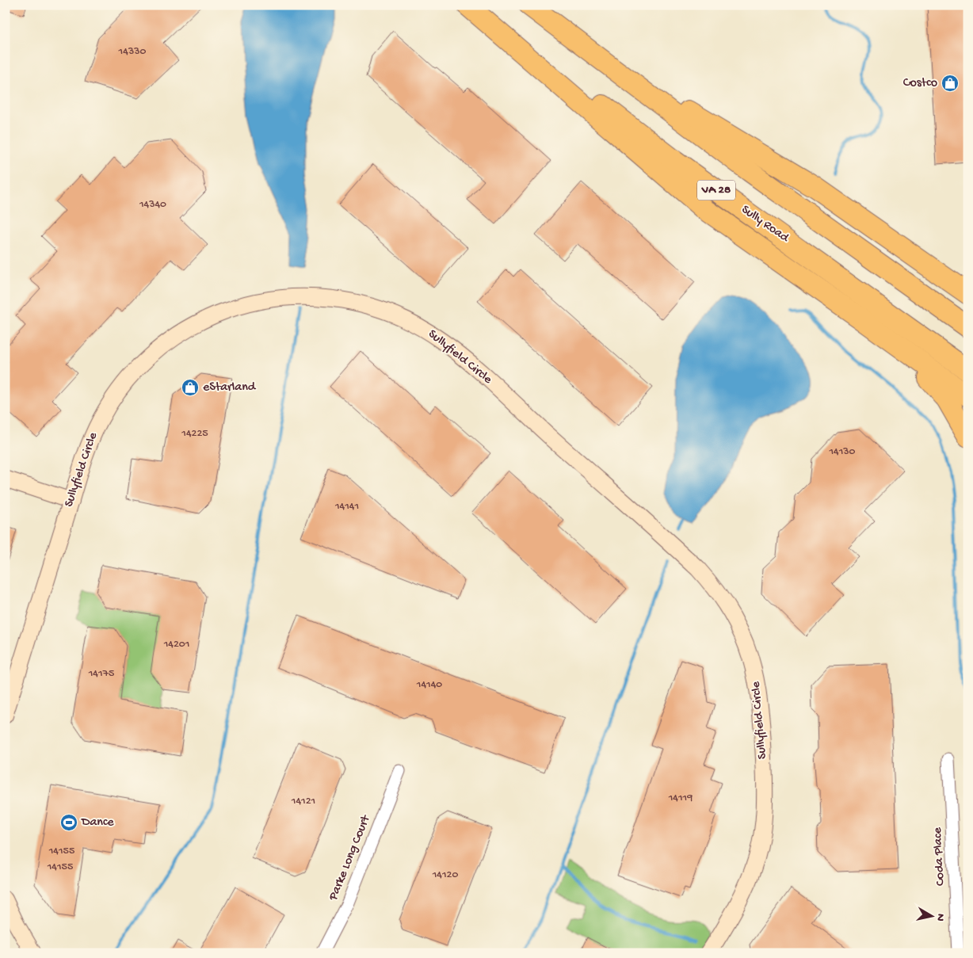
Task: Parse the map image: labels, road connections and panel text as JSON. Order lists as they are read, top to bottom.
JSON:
{
  "streets": {
    "highway": ["VA 28", "Sully Road"],
    "street": ["Sullyfield Circle", "Coda Place", "Parke Long Court"]
  },
  "places": {
    "shop": ["Costco", "eStarland"],
    "sports": ["Dance"]
  },
  "house_numbers": [
    "14330",
    "14340",
    "14225",
    "14130",
    "14141",
    "14201",
    "14175",
    "14140",
    "14119",
    "14121",
    "14155",
    "14155",
    "14120"
  ],
  "north": "right"
}
